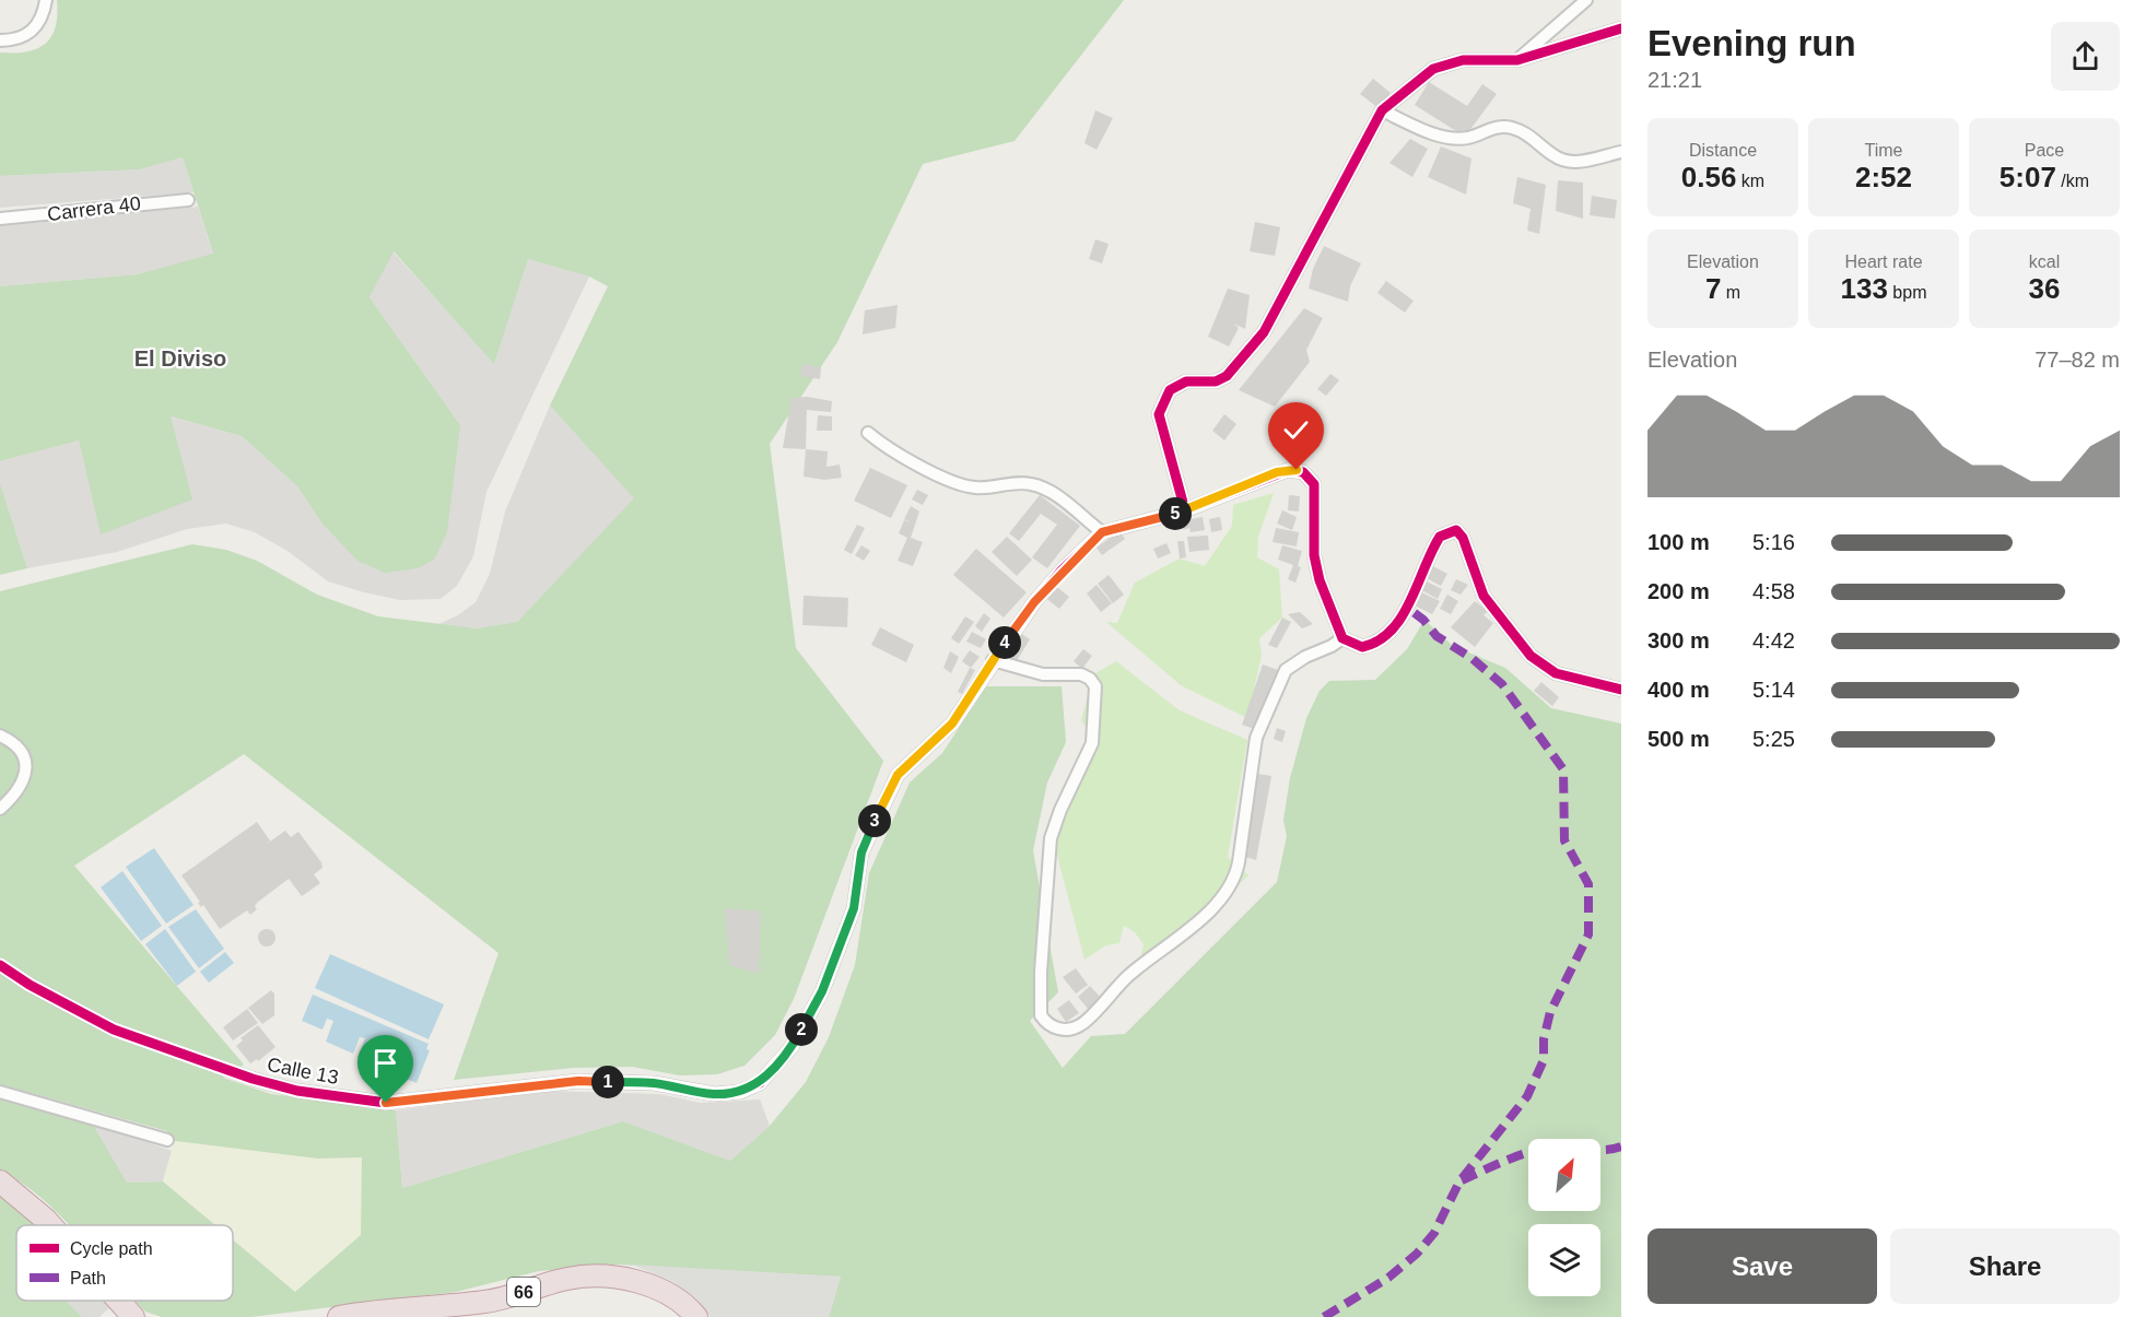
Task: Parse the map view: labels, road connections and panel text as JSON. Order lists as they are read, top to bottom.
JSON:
{
  "streets": {
    "highway": ["66"],
    "street": ["Carrera 40", "Calle 13"]
  },
  "districts": ["El Diviso"],
  "legend": ["Cycle path", "Path"],
  "north": "top right",
  "page": {
    "heading": ["Evening run", "21:21"],
    "stats": [
      ["Distance", "0.56 km"],
      ["Time", "2:52"],
      ["Pace", "5:07 /km"],
      ["Elevation", "7 m"],
      ["Heart rate", "133 bpm"],
      ["kcal", "36"]
    ],
    "chart": ["Elevation", "77–82 m"],
    "pins": [
      "5",
      "4",
      "3",
      "2",
      "1"
    ],
    "list": [
      {
        "name": "100 m",
        "note": "5:16"
      },
      {
        "name": "200 m",
        "note": "4:58"
      },
      {
        "name": "300 m",
        "note": "4:42"
      },
      {
        "name": "400 m",
        "note": "5:14"
      },
      {
        "name": "500 m",
        "note": "5:25"
      }
    ],
    "buttons": ["Save", "Share"]
  }
}
